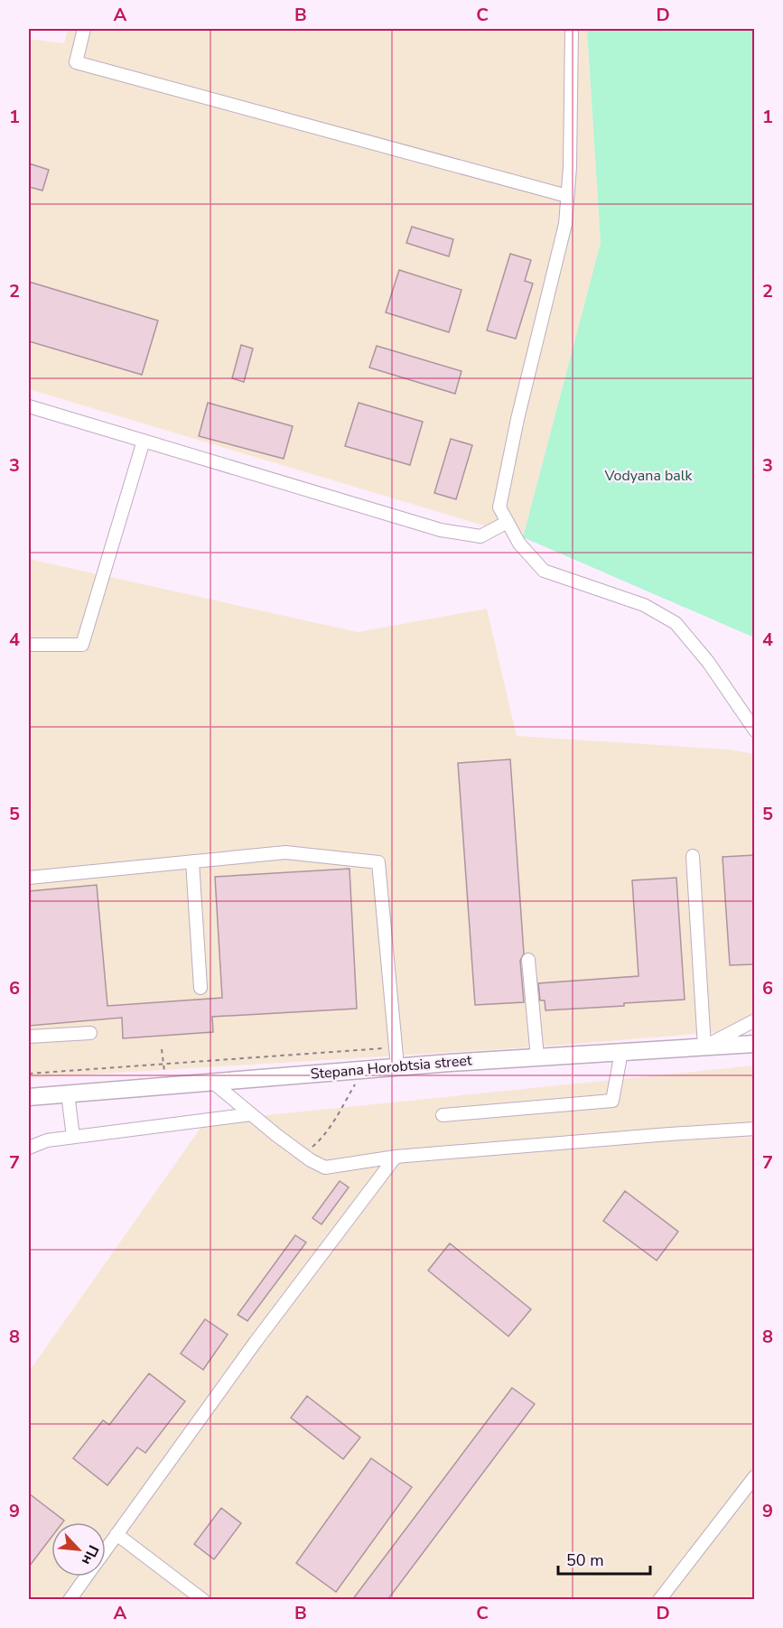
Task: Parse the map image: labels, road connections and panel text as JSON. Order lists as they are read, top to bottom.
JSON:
{
  "streets": {
    "main road": ["Stepana Horobtsia street"]
  },
  "parks": ["Vodyana balk"],
  "scale_bar": "50 m",
  "north": "bottom right",
  "grid": {
    "columns": [
      "A",
      "B",
      "C",
      "D"
    ],
    "rows": [
      "1",
      "2",
      "3",
      "4",
      "5",
      "6",
      "7",
      "8",
      "9"
    ]
  }
}
